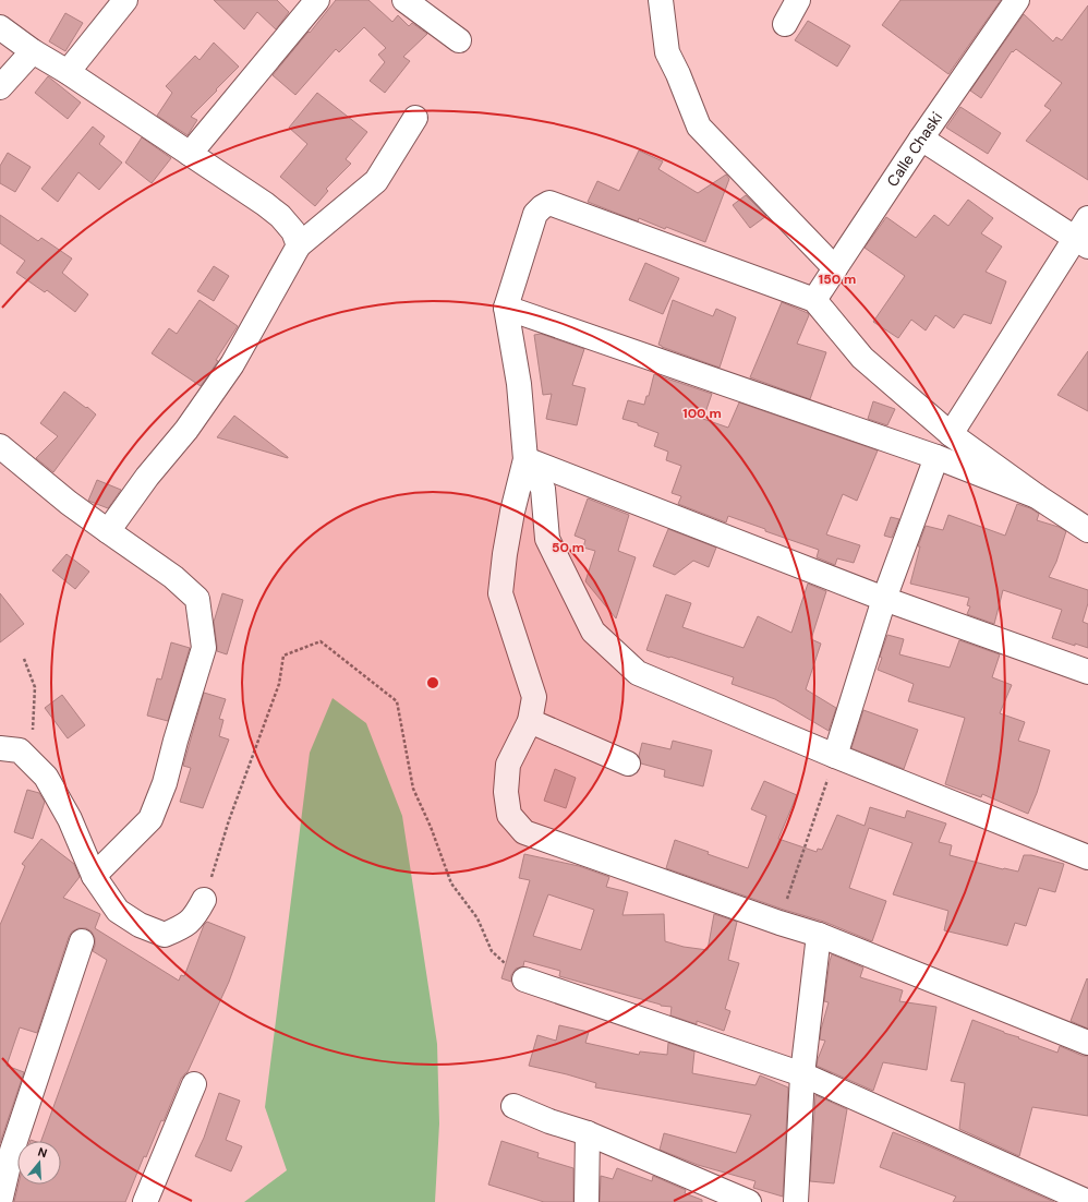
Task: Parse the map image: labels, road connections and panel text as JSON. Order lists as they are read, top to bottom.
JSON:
{
  "streets": {
    "street": ["Calle Chaski"]
  },
  "north": "top",
  "rings": ["150 m", "100 m", "50 m"]
}
